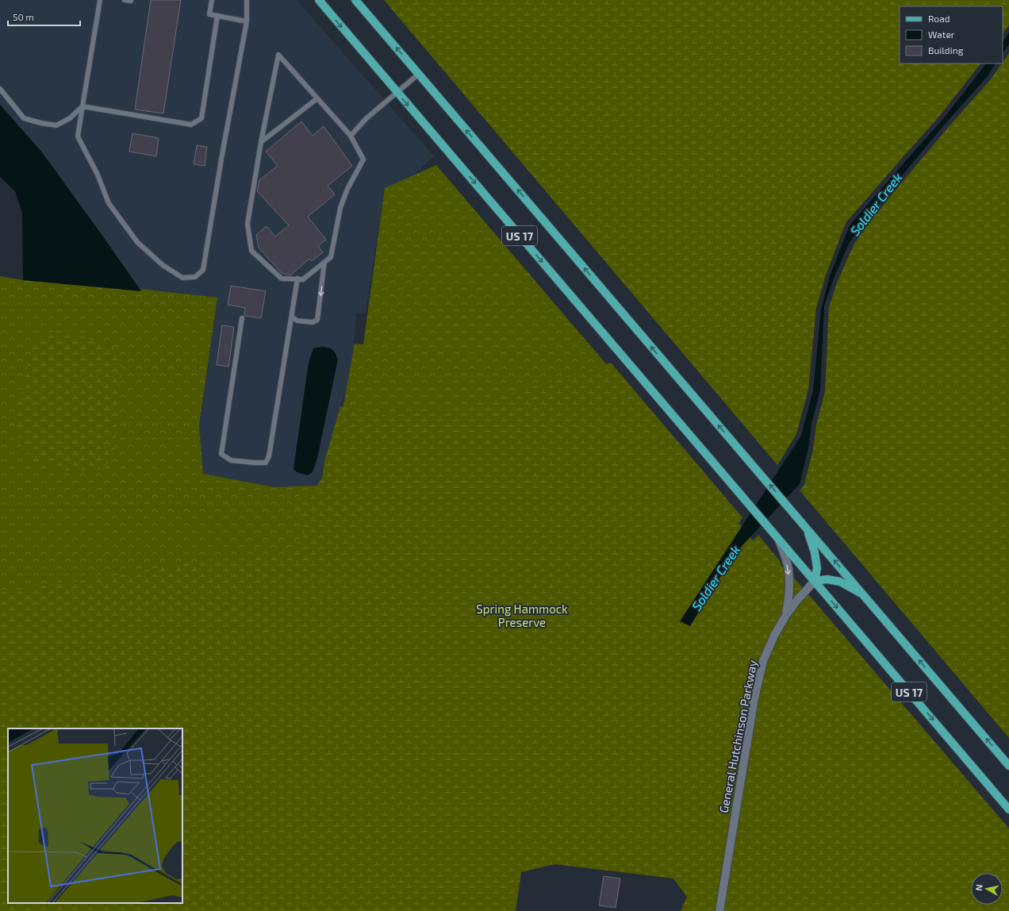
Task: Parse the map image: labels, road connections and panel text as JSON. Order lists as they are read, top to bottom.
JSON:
{
  "streets": {
    "main road": ["US 17"],
    "street": ["General Hutchinson Parkway"]
  },
  "crossings": [
    ["US 17", "General Hutchinson Parkway"]
  ],
  "water": ["Soldier Creek"],
  "parks": ["Spring Hammock Preserve"],
  "legend": ["Road", "Water", "Building"],
  "scale_bar": "50 m",
  "north": "left"
}
